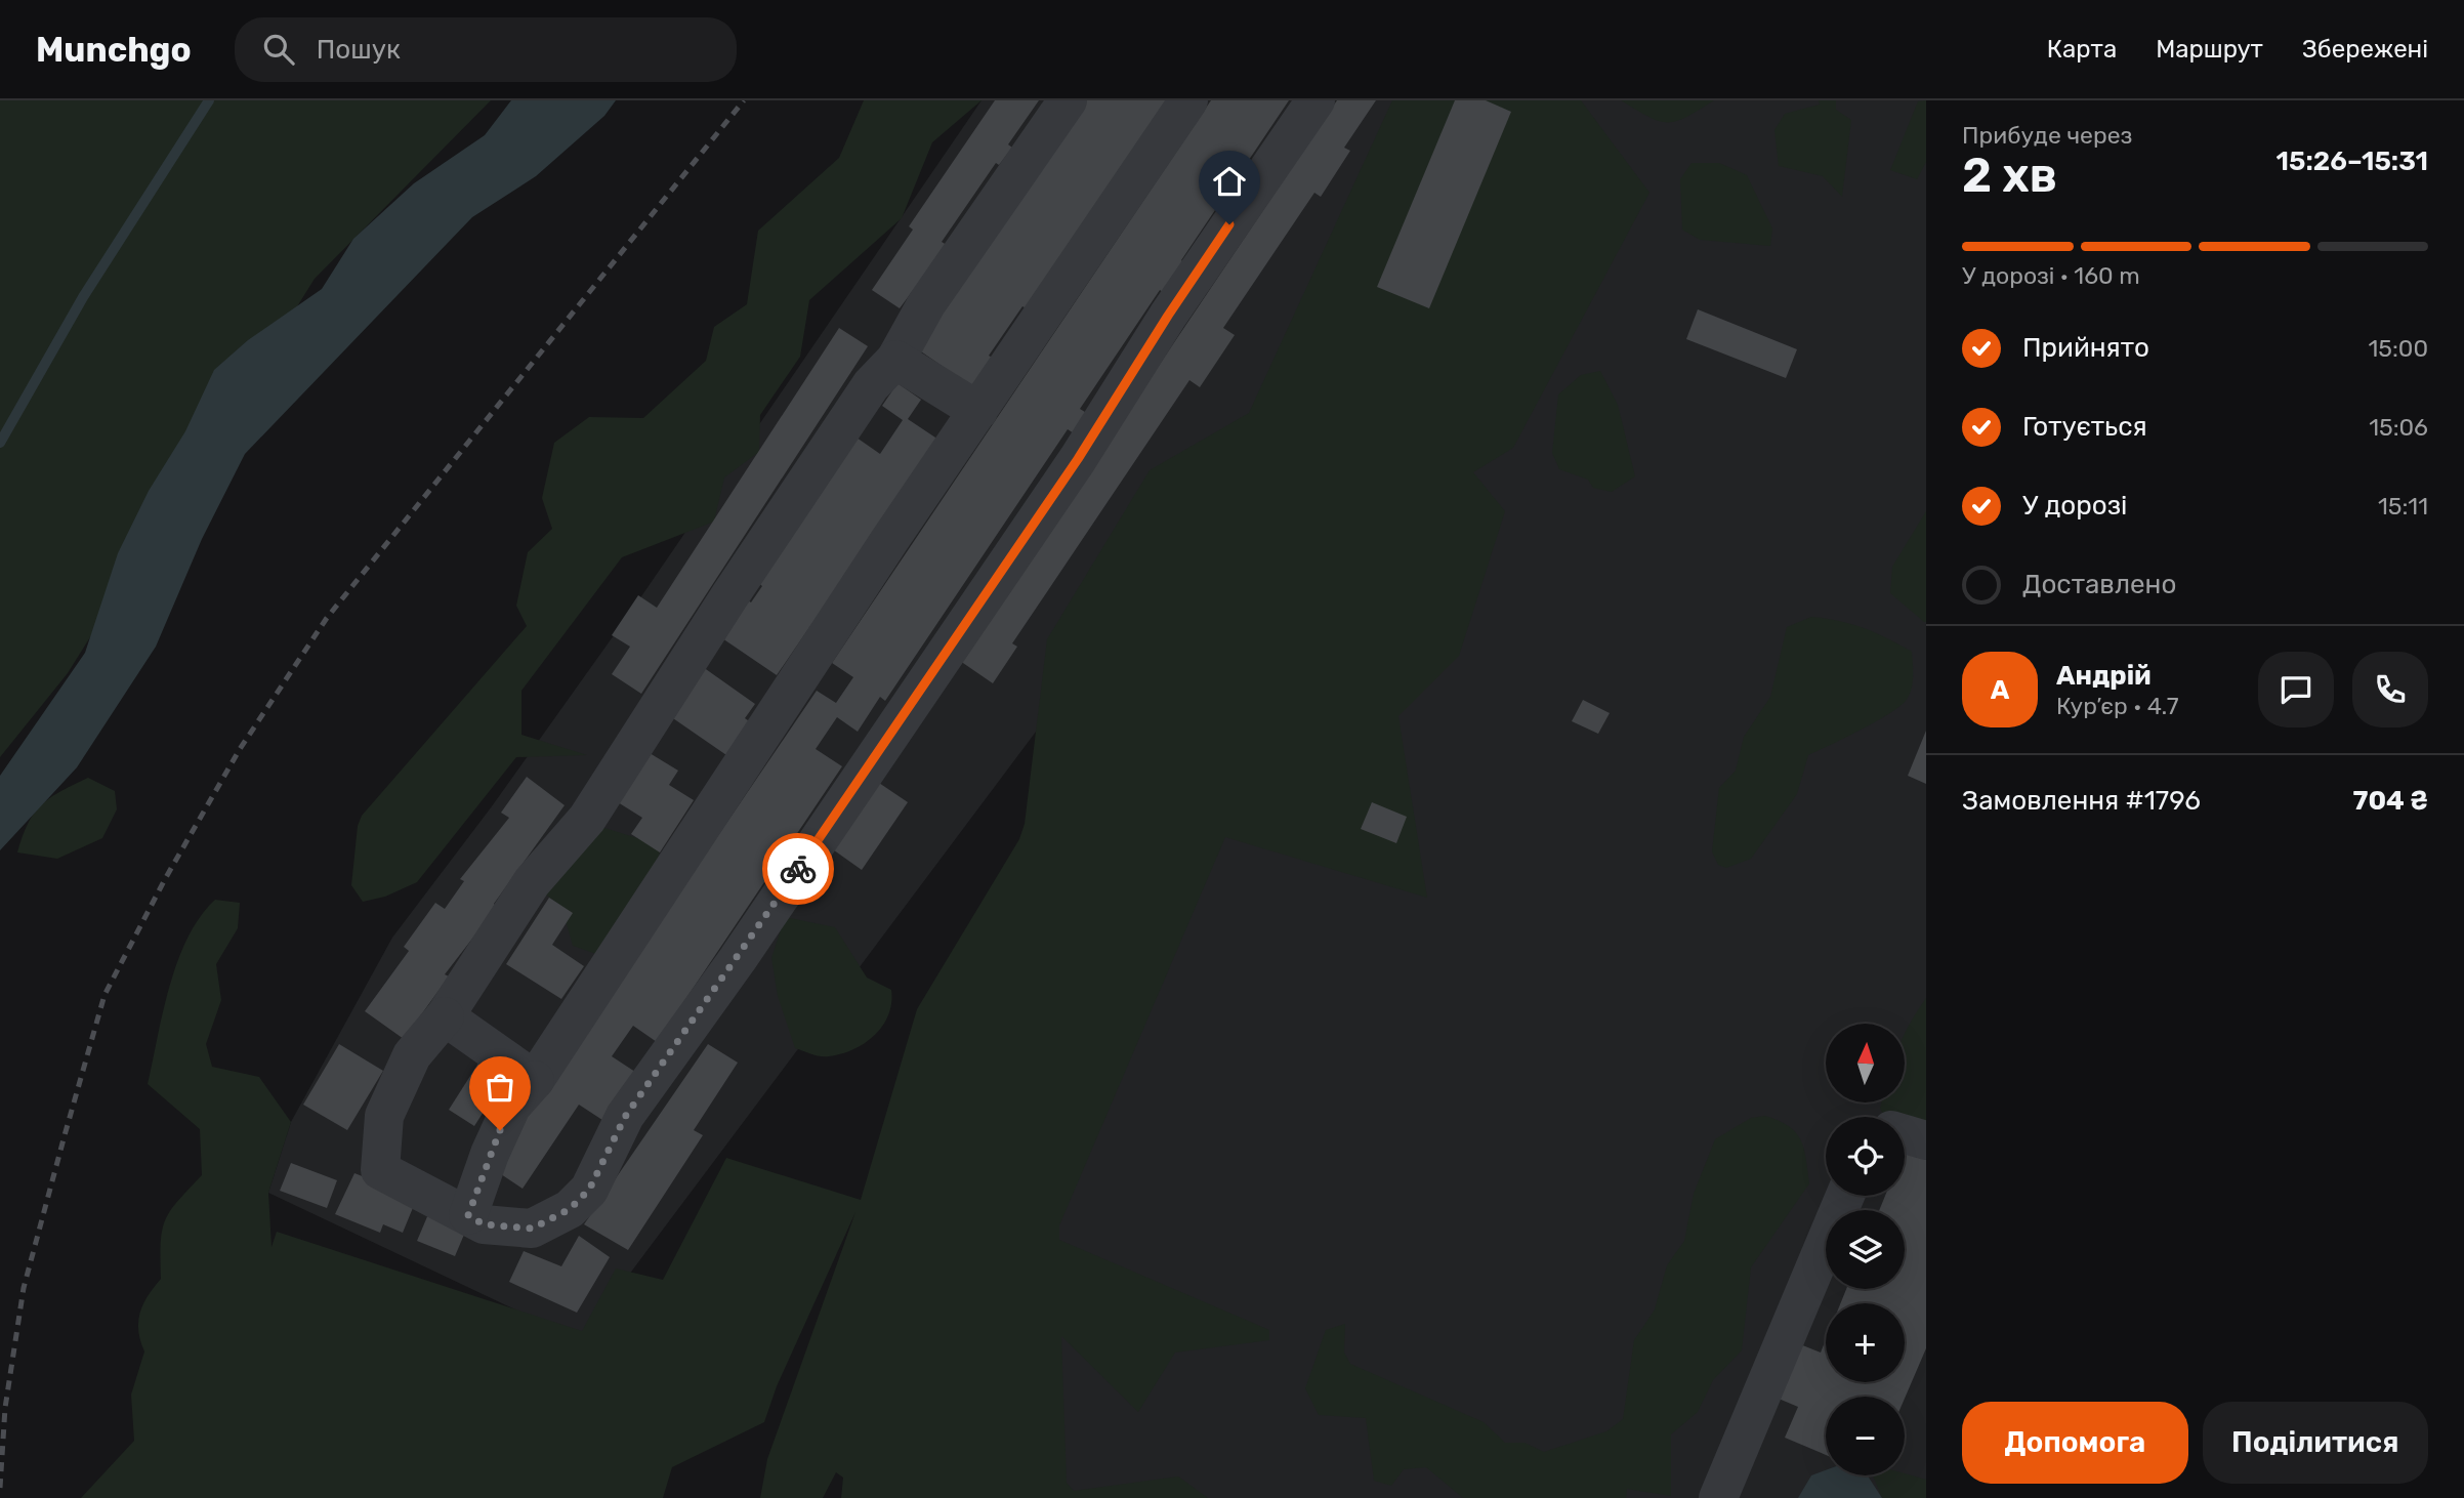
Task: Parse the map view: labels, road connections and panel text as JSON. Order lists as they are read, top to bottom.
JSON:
{
  "north": "top",
  "page": {
    "header": "Munchgo",
    "search": "Пошук",
    "nav": ["Карта", "Маршрут", "Збережені"],
    "heading": ["2 хв", "Прибуде через", "15:26–15:31"],
    "panel": [
      "Андрій",
      "Кур’єр · 4.7",
      "Замовлення #1796",
      "704 ₴"
    ],
    "bar": "У дорозі · 160 m",
    "list": [
      ["Прийнято", "15:00"],
      ["Готується", "15:06"],
      ["У дорозі", "15:11"],
      "Доставлено"
    ],
    "round": "А",
    "map_buttons": ["+", "−"],
    "buttons": ["Допомога", "Поділитися"]
  }
}
